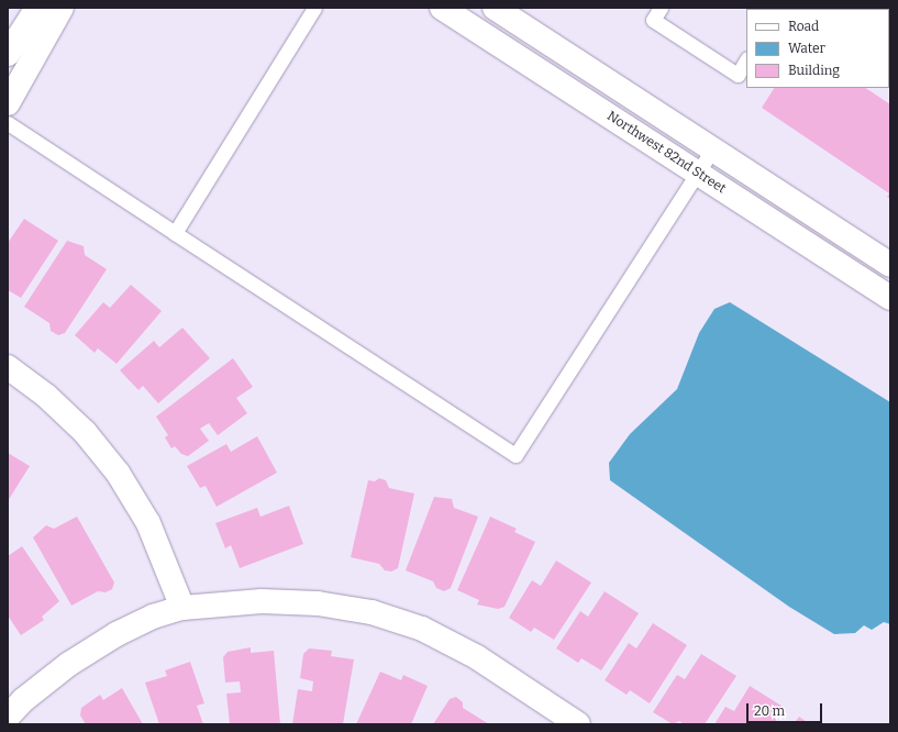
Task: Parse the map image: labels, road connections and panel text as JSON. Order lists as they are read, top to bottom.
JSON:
{
  "streets": {
    "street": ["Northwest 82nd Street"]
  },
  "legend": ["Road", "Water", "Building"],
  "scale_bar": "20 m"
}
